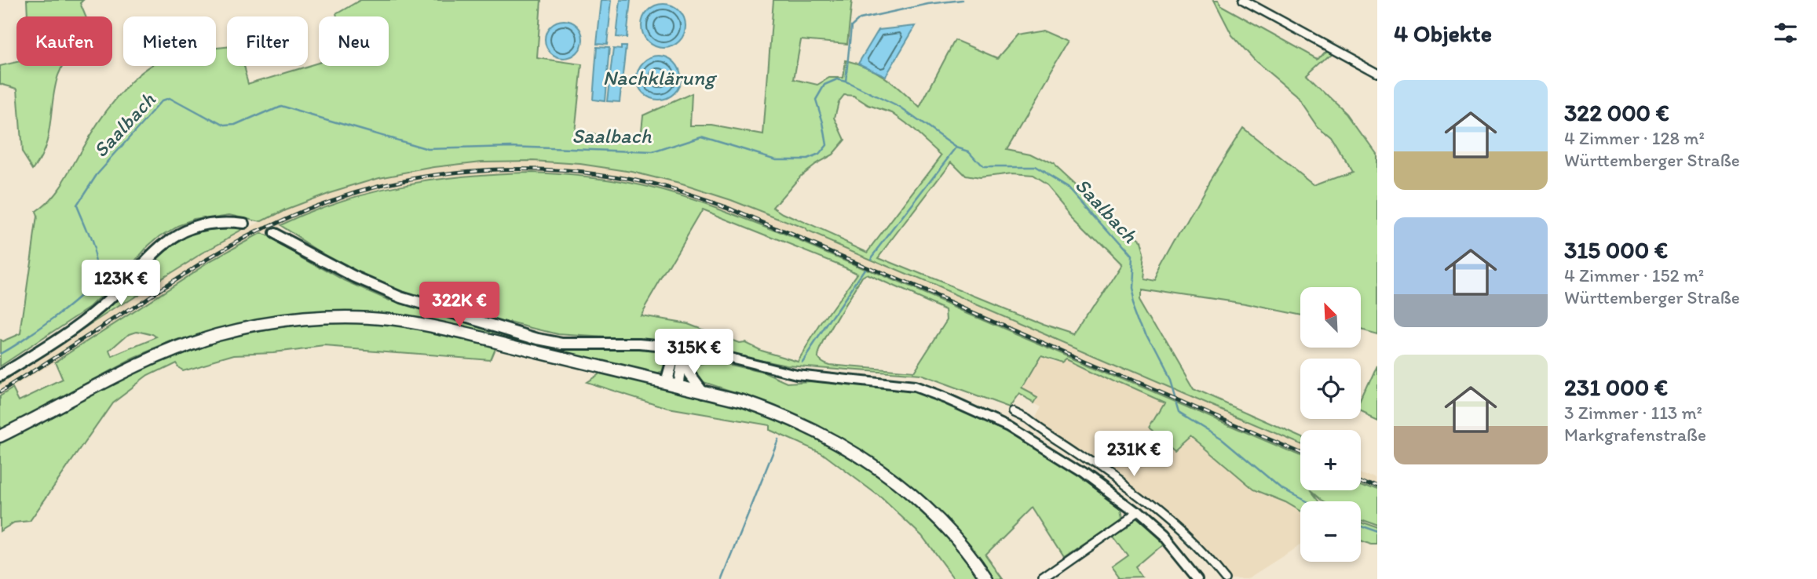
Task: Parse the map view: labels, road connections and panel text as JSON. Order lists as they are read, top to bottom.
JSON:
{
  "water": ["Nachklärung", "Saalbach"],
  "north": "top left",
  "page": {
    "heading": "4 Objekte",
    "chip": [
      "Kaufen",
      "Mieten",
      "Filter",
      "Neu"
    ],
    "list": [
      {
        "name": "322 000 €",
        "note": "4 Zimmer · 128 m² · Württemberger Straße"
      },
      {
        "name": "315 000 €",
        "note": "4 Zimmer · 152 m² · Württemberger Straße"
      },
      {
        "name": "231 000 €",
        "note": "3 Zimmer · 113 m² · Markgrafenstraße"
      }
    ],
    "price": [
      "123K €",
      "322K €",
      "315K €",
      "231K €"
    ],
    "map_buttons": ["+", "−"]
  }
}
